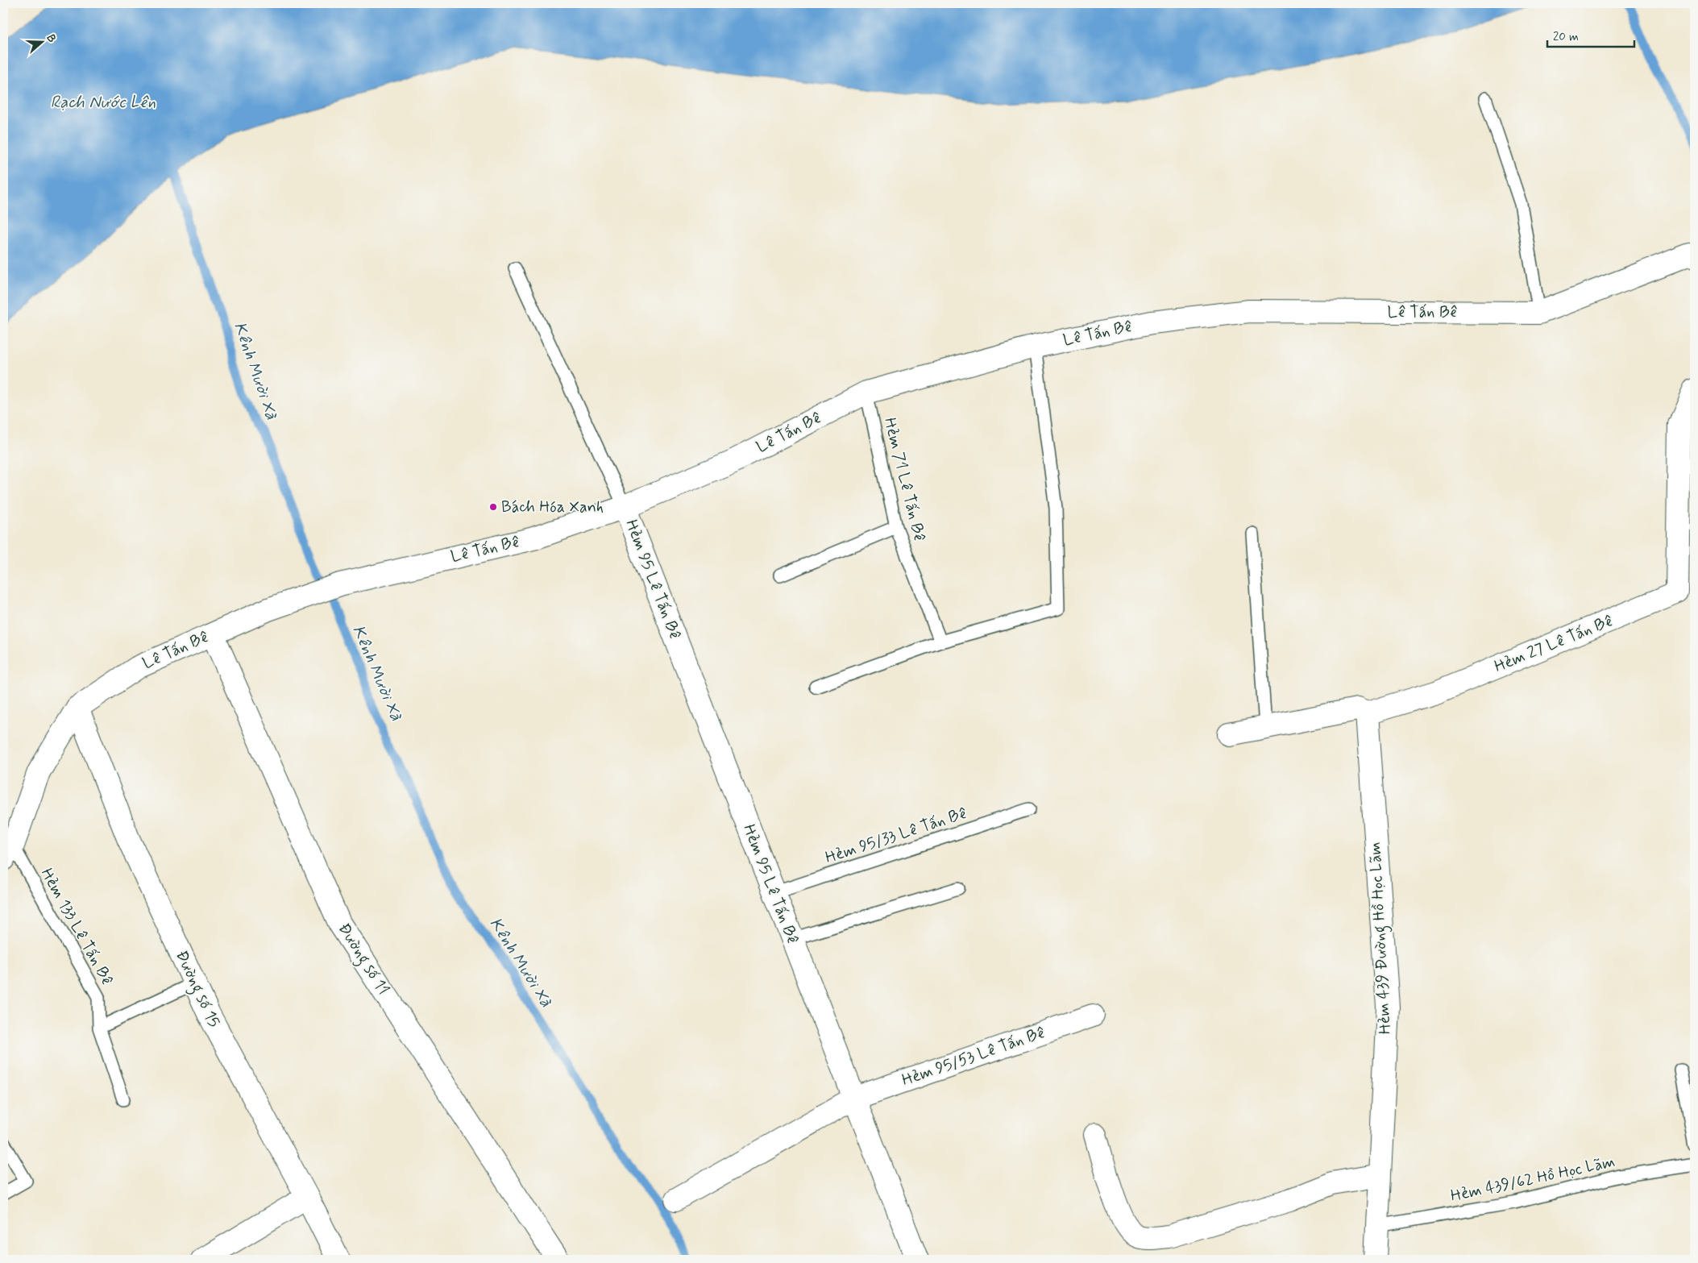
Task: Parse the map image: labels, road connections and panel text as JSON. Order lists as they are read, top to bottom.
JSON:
{
  "streets": {
    "street": [
      "Lê Tấn Bê",
      "Hẻm 95 Lê Tấn Bê",
      "Hẻm 27 Lê Tấn Bê",
      "Hẻm 439 Đường Hồ Học Lãm",
      "Đường số 11",
      "Đường số 15",
      "Hẻm 95/53 Lê Tấn Bê"
    ],
    "lane": [
      "Hẻm 71 Lê Tấn Bê",
      "Hẻm 95/33 Lê Tấn Bê",
      "Hẻm 133 Lê Tấn Bê",
      "Hẻm 439/62 Hồ Học Lãm"
    ]
  },
  "crossings": [
    ["Lê Tấn Bê", "Hẻm 71 Lê Tấn Bê"],
    ["Lê Tấn Bê", "Hẻm 95 Lê Tấn Bê"],
    ["Lê Tấn Bê", "Hẻm 133 Lê Tấn Bê"],
    ["Lê Tấn Bê", "Đường số 11"],
    ["Lê Tấn Bê", "Đường số 15"],
    ["Hẻm 95 Lê Tấn Bê", "Hẻm 95/33 Lê Tấn Bê"],
    ["Hẻm 95 Lê Tấn Bê", "Hẻm 95/53 Lê Tấn Bê"],
    ["Hẻm 27 Lê Tấn Bê", "Hẻm 439 Đường Hồ Học Lãm"],
    ["Hẻm 439 Đường Hồ Học Lãm", "Hẻm 439/62 Hồ Học Lãm"]
  ],
  "water": ["Rạch Nước Lên", "Kênh Mười Xà"],
  "places": ["Bách Hóa Xanh"],
  "scale_bar": "20 m",
  "north": "right"
}
